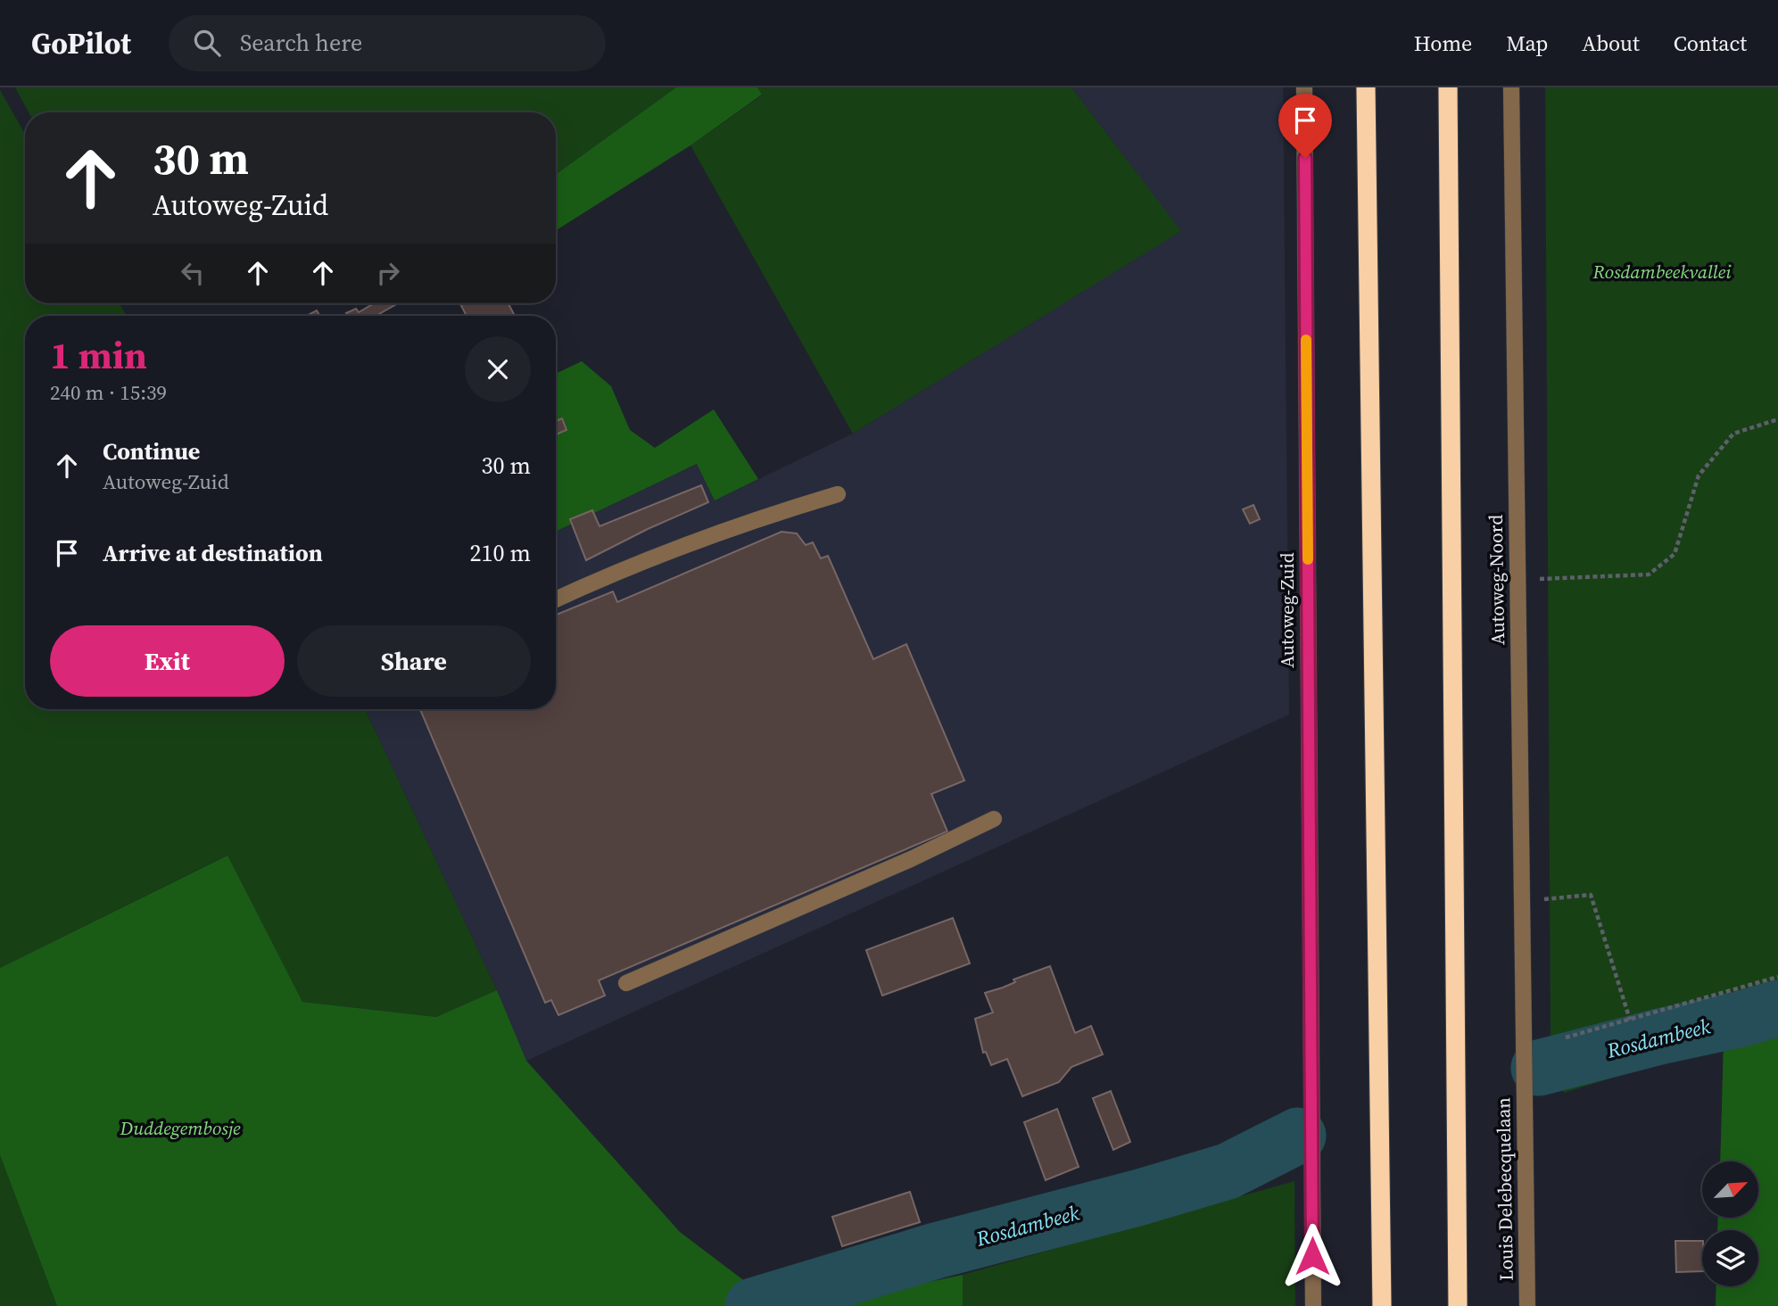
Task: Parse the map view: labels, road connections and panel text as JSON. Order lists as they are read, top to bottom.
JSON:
{
  "streets": {
    "street": ["Autoweg-Noord", "Autoweg-Zuid", "Louis Delebecquelaan"]
  },
  "crossings": [
    ["Autoweg-Noord", "Louis Delebecquelaan"]
  ],
  "water": ["Rosdambeek"],
  "parks": ["Rosdambeekvallei", "Duddegembosje"],
  "north": "top right",
  "page": {
    "header": "GoPilot",
    "search": "Search here",
    "nav": [
      "Home",
      "Map",
      "About",
      "Contact"
    ],
    "turn": ["30 m", "Autoweg-Zuid"],
    "heading": ["1 min", "240 m · 15:39"],
    "list": [
      {
        "name": "Continue",
        "note": "Autoweg-Zuid",
        "value": "30 m"
      },
      {
        "name": "Arrive at destination",
        "value": "210 m"
      }
    ],
    "buttons": ["Exit", "Share"]
  }
}
